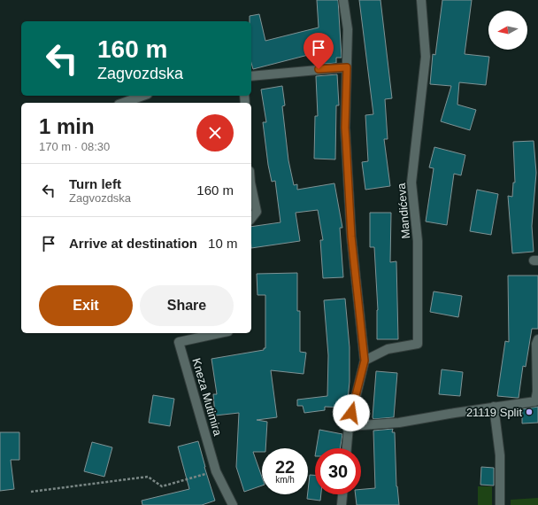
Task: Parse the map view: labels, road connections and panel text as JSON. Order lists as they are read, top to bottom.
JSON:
{
  "streets": {
    "street": ["Mandićeva", "Kneza Mutimira"]
  },
  "places": ["21119 Split"],
  "north": "left",
  "page": {
    "turn": ["160 m", "Zagvozdska"],
    "heading": ["1 min", "170 m · 08:30"],
    "list": [
      {
        "name": "Turn left",
        "note": "Zagvozdska",
        "value": "160 m"
      },
      {
        "name": "Arrive at destination",
        "value": "10 m"
      }
    ],
    "buttons": ["Exit", "Share"],
    "speed": "22 km/h",
    "limit": "30"
  }
}
